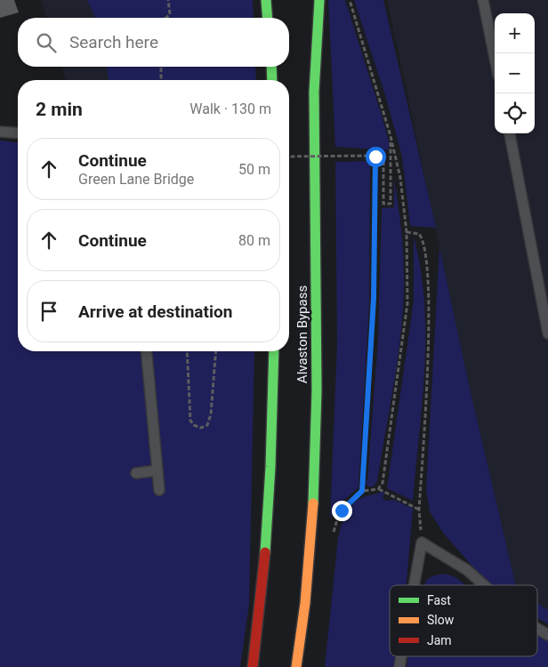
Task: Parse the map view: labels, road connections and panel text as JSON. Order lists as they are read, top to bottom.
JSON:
{
  "streets": {
    "highway": ["Alvaston Bypass"]
  },
  "legend": ["Fast", "Slow", "Jam"],
  "page": {
    "map_buttons": ["+", "−"],
    "search": "Search here",
    "heading": ["2 min", "Walk · 130 m"],
    "list": [
      ["Continue", "Green Lane Bridge", "50 m"],
      ["Continue", "80 m"],
      "Arrive at destination"
    ]
  }
}
